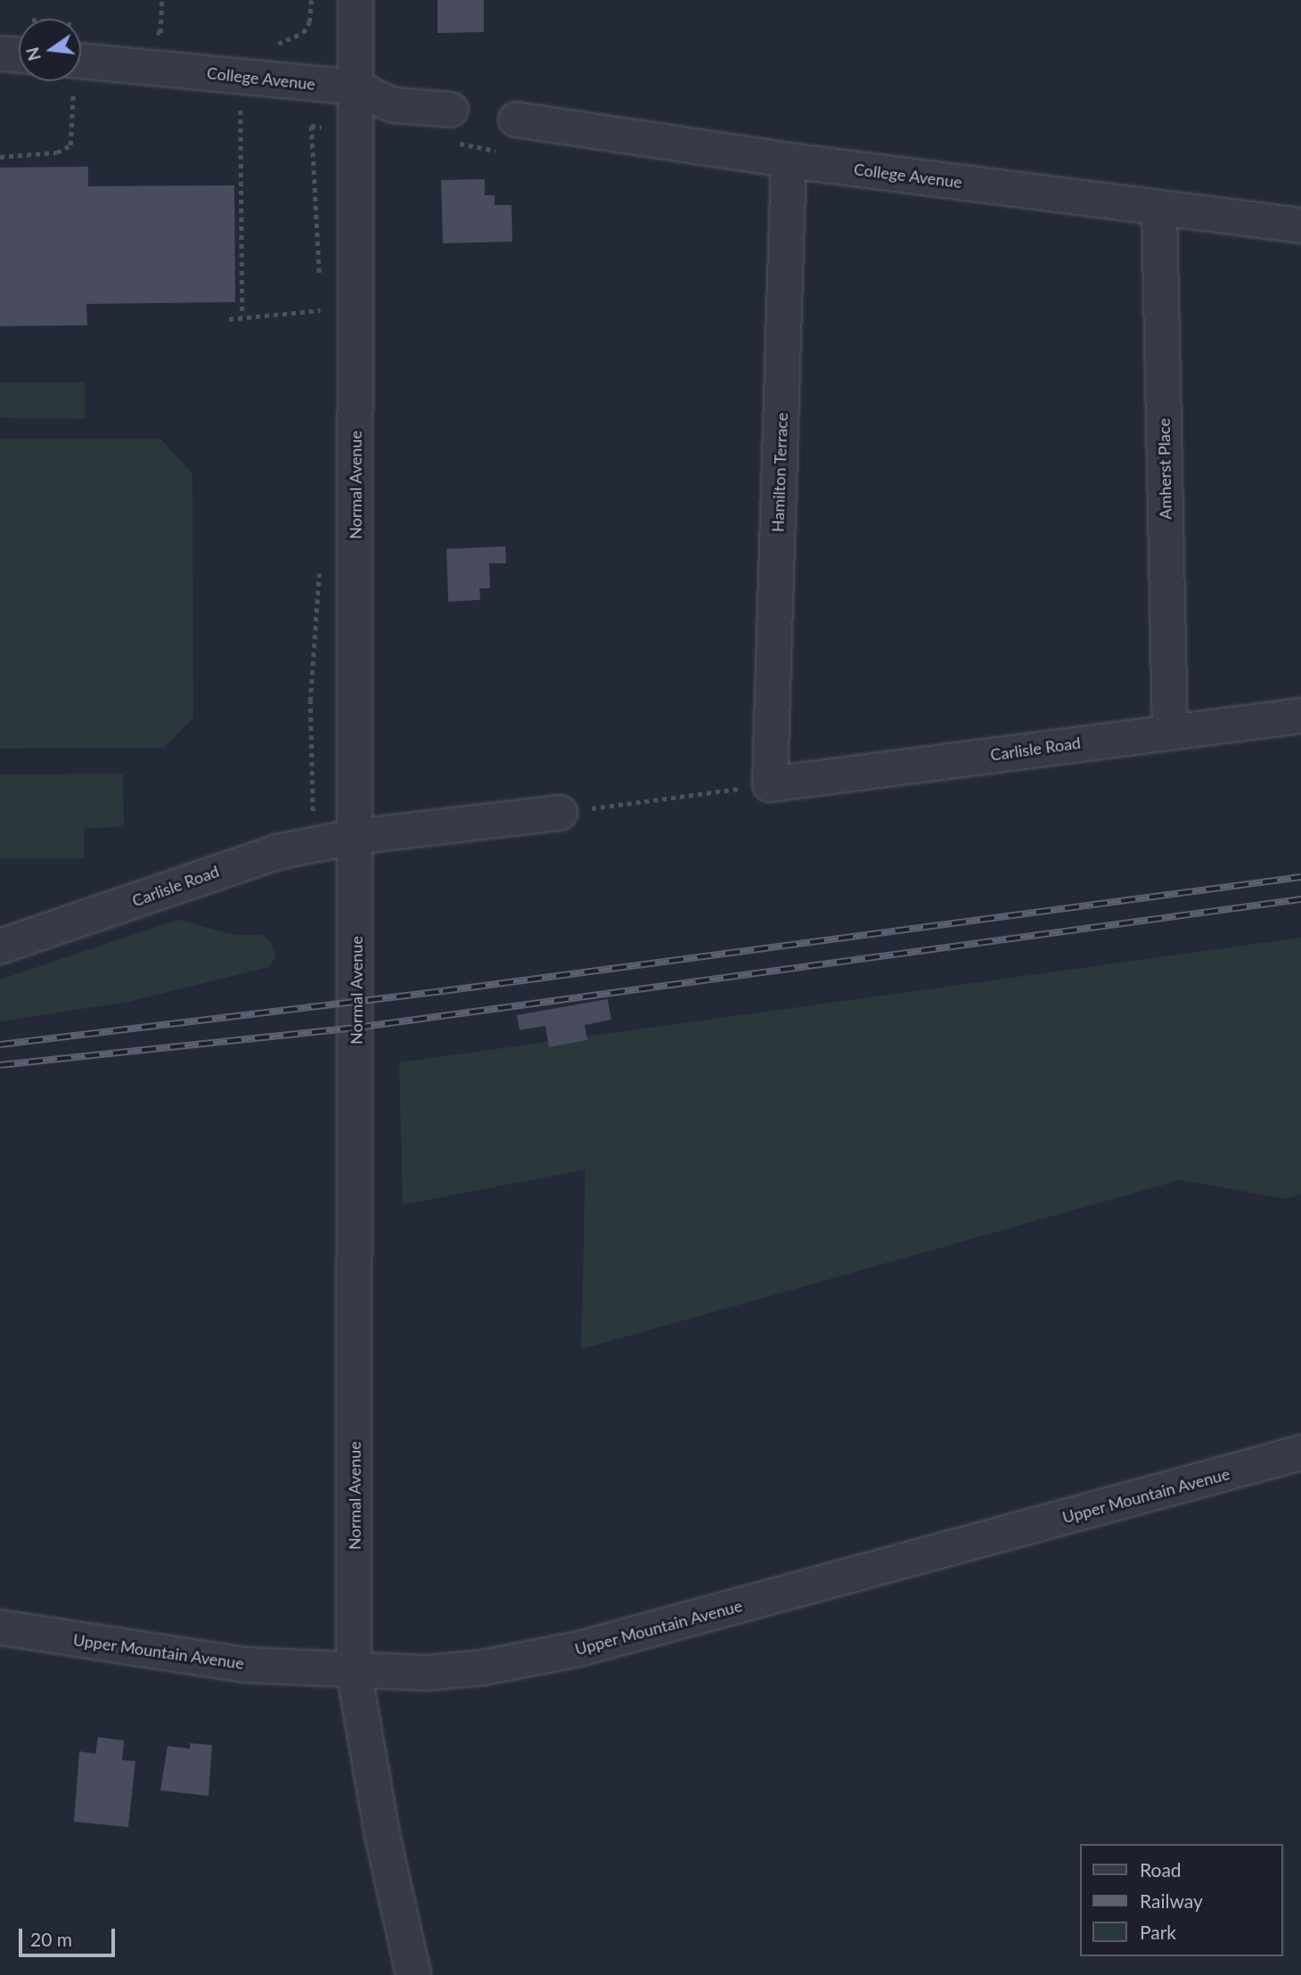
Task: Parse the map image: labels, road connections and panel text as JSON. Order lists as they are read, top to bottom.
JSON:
{
  "streets": {
    "street": [
      "College Avenue",
      "Amherst Place",
      "Hamilton Terrace",
      "Normal Avenue",
      "Carlisle Road",
      "Upper Mountain Avenue"
    ]
  },
  "crossings": [
    ["College Avenue", "Amherst Place"],
    ["College Avenue", "Hamilton Terrace"],
    ["College Avenue", "Normal Avenue"],
    ["Amherst Place", "Carlisle Road"],
    ["Hamilton Terrace", "Carlisle Road"],
    ["Normal Avenue", "Carlisle Road"],
    ["Normal Avenue", "Upper Mountain Avenue"]
  ],
  "legend": ["Road", "Railway", "Park"],
  "scale_bar": "20 m",
  "north": "left"
}
